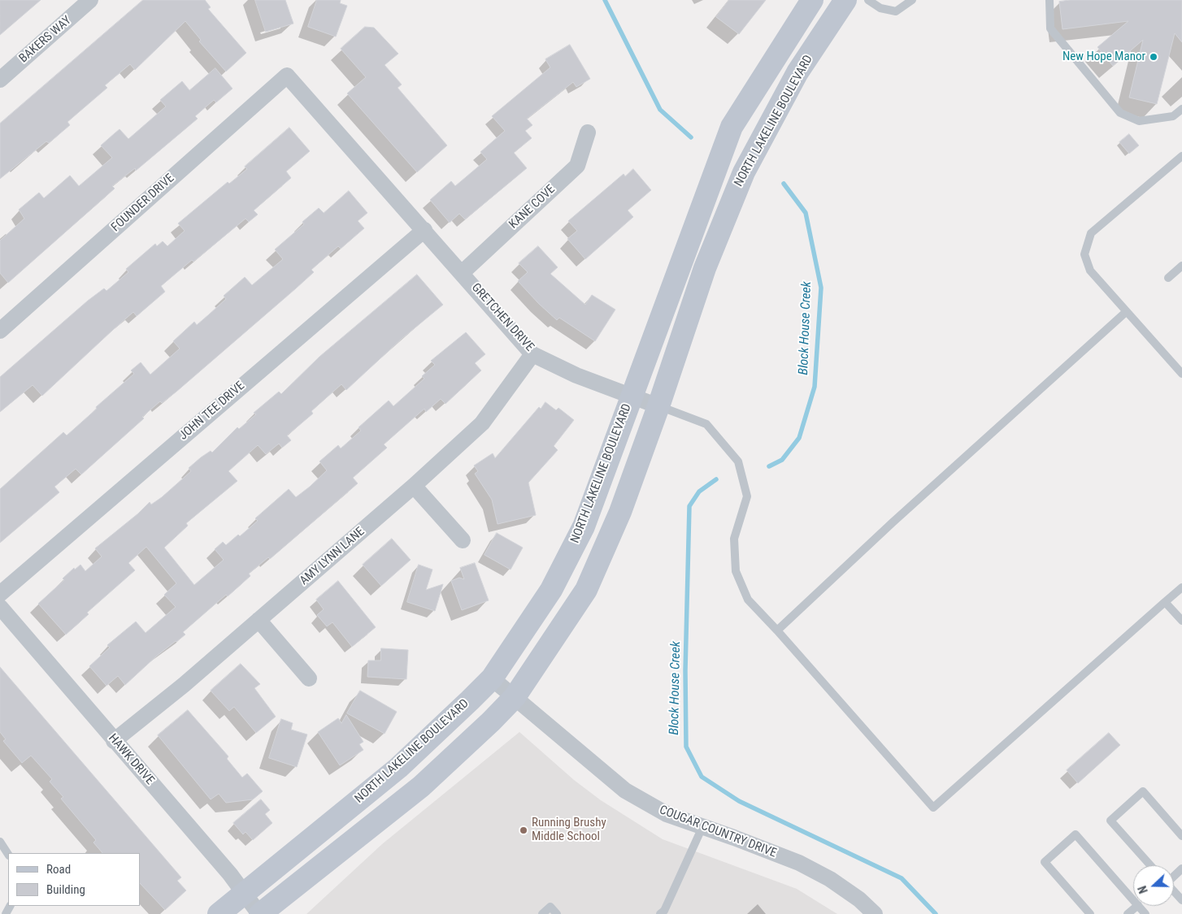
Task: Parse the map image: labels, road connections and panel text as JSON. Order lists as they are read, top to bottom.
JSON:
{
  "streets": {
    "main road": ["NORTH LAKELINE BOULEVARD"],
    "street": [
      "BAKERS WAY",
      "FOUNDER DRIVE",
      "KANE COVE",
      "GRETCHEN DRIVE",
      "JOHN TEE DRIVE",
      "AMY LYNN LANE",
      "HAWK DRIVE",
      "COUGAR COUNTRY DRIVE"
    ]
  },
  "crossings": [
    ["NORTH LAKELINE BOULEVARD", "GRETCHEN DRIVE"],
    ["NORTH LAKELINE BOULEVARD", "HAWK DRIVE"],
    ["NORTH LAKELINE BOULEVARD", "COUGAR COUNTRY DRIVE"],
    ["FOUNDER DRIVE", "GRETCHEN DRIVE"],
    ["KANE COVE", "GRETCHEN DRIVE"],
    ["GRETCHEN DRIVE", "JOHN TEE DRIVE"],
    ["GRETCHEN DRIVE", "AMY LYNN LANE"],
    ["AMY LYNN LANE", "HAWK DRIVE"]
  ],
  "water": ["Block House Creek"],
  "places": ["New Hope Manor", "Running Brushy Middle School"],
  "legend": ["Road", "Building"],
  "north": "left"
}
